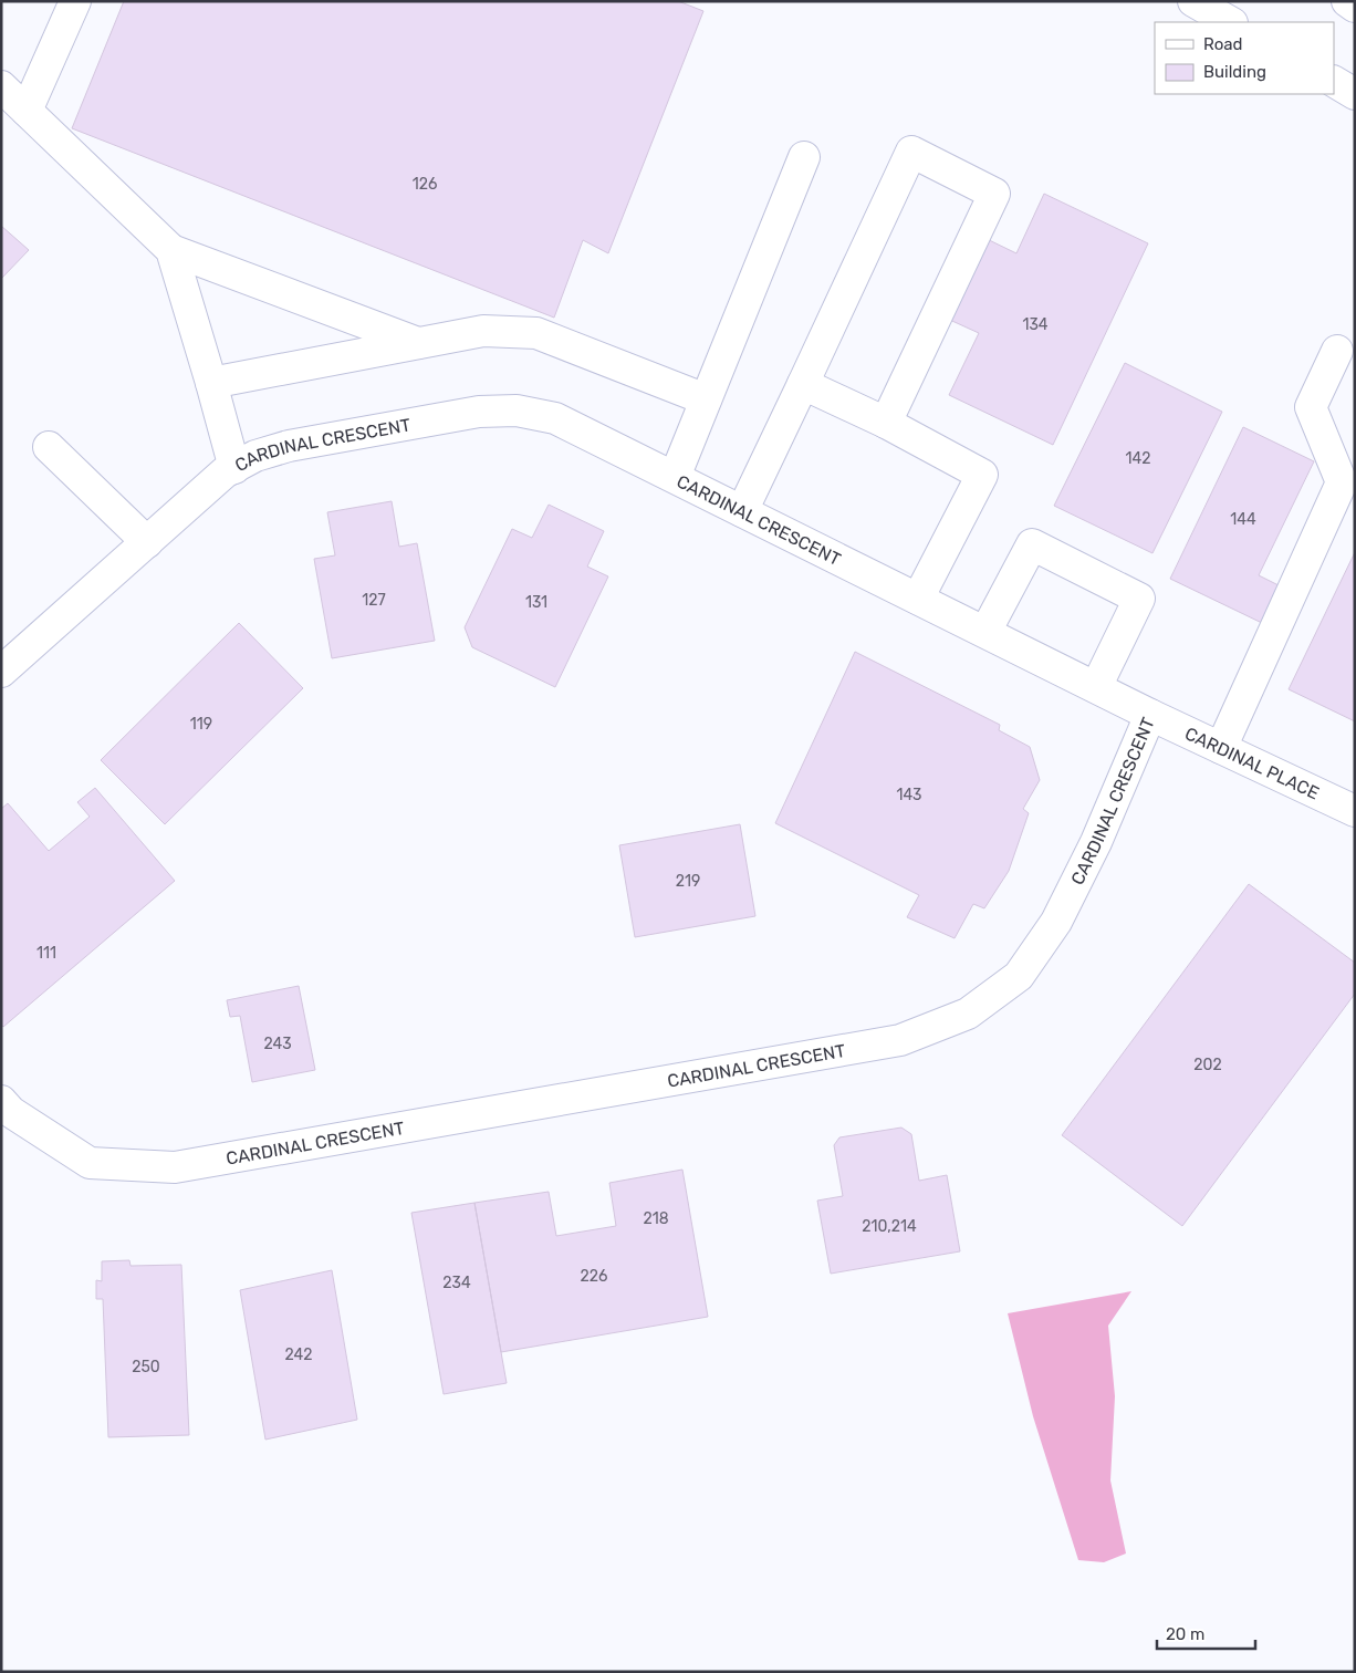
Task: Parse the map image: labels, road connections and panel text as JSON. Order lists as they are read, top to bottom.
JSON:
{
  "streets": {
    "main road": ["CARDINAL CRESCENT", "CARDINAL PLACE"]
  },
  "crossings": [
    ["CARDINAL CRESCENT", "CARDINAL PLACE"]
  ],
  "house_numbers": [
    "126",
    "134",
    "142",
    "144",
    "127",
    "131",
    "119",
    "143",
    "219",
    "111",
    "243",
    "202",
    "218",
    "210,214",
    "226",
    "234",
    "242",
    "250"
  ],
  "legend": ["Road", "Building"],
  "scale_bar": "20 m"
}
